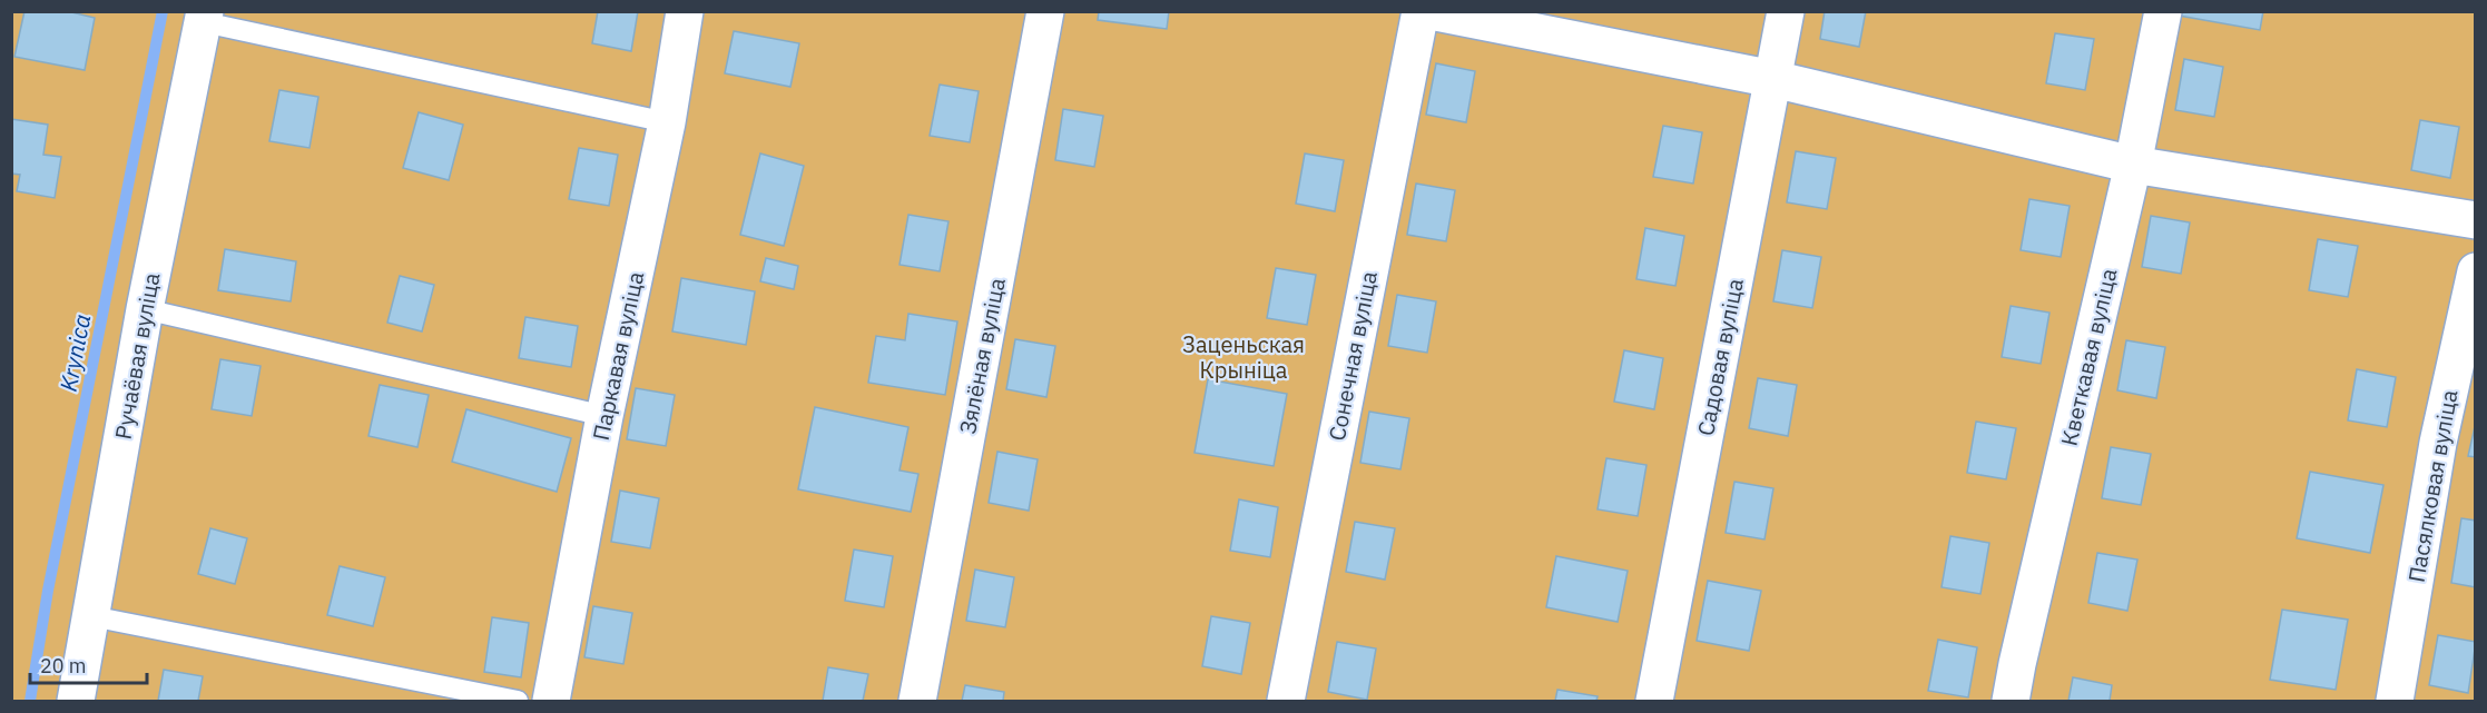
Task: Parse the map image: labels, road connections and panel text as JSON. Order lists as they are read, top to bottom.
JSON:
{
  "streets": {
    "street": [
      "Ручаёвая вуліца",
      "Паркавая вуліца",
      "Зялёная вуліца",
      "Сонечная вуліца",
      "Садовая вуліца",
      "Кветкавая вуліца",
      "Пасялковая вуліца"
    ]
  },
  "water": ["Krynica"],
  "parks": ["Заценьская Крыніца"],
  "scale_bar": "20 m"
}
